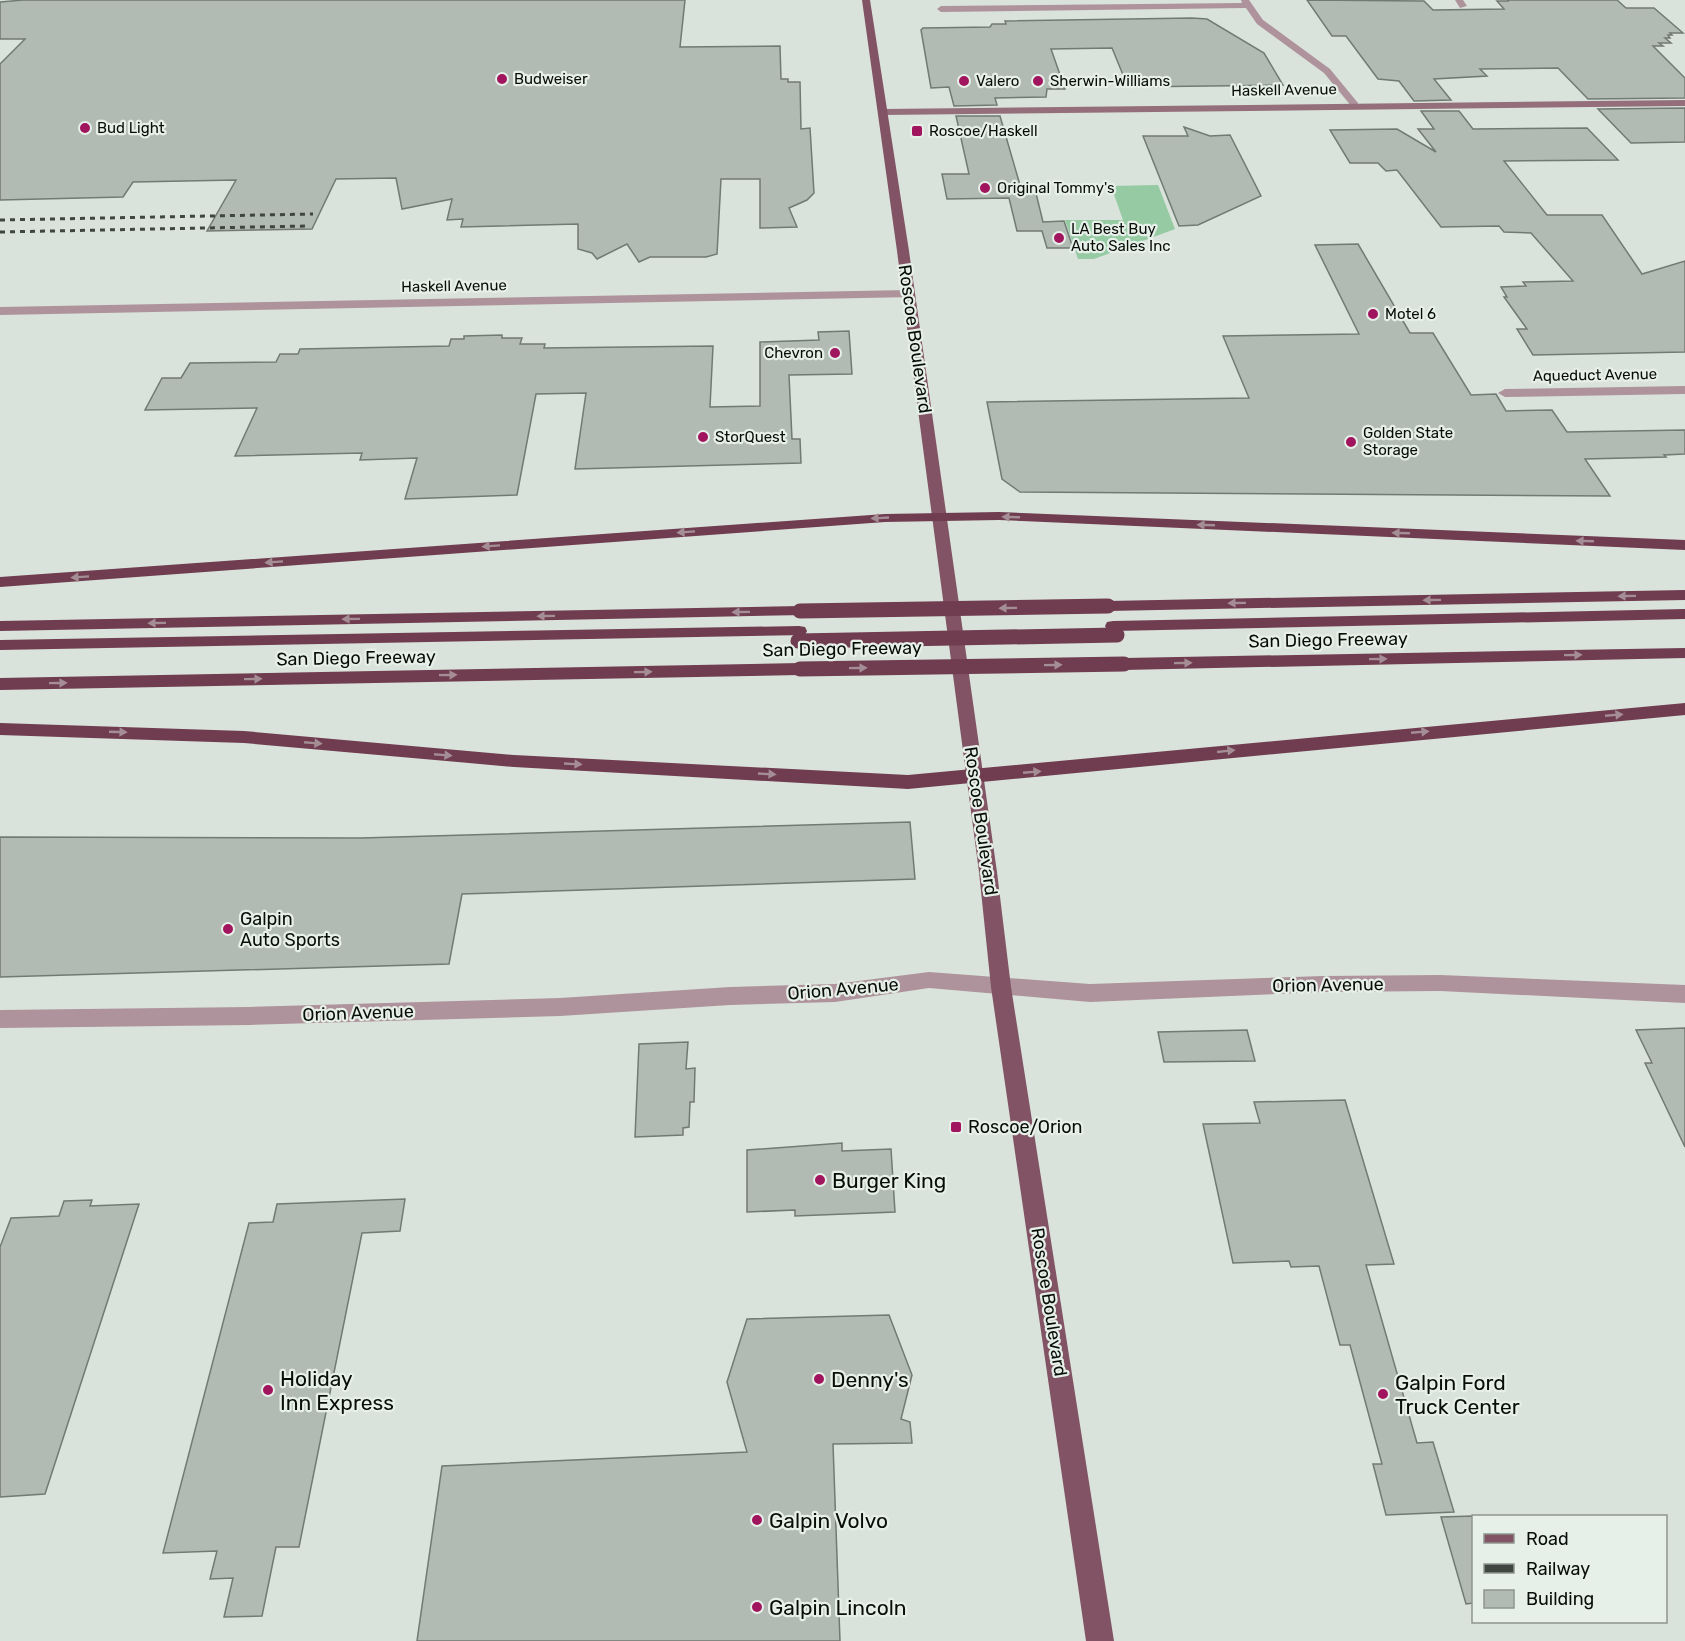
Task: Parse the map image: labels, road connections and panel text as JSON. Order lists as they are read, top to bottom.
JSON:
{
  "streets": {
    "highway": ["San Diego Freeway"],
    "main road": ["Haskell Avenue", "Roscoe Boulevard"],
    "street": ["Aqueduct Avenue", "Orion Avenue"]
  },
  "crossings": [
    ["Haskell Avenue", "Roscoe Boulevard"],
    ["Roscoe Boulevard", "Orion Avenue"]
  ],
  "places": {
    "other": [
      "Budweiser",
      "Valero",
      "Sherwin-Williams",
      "Bud Light",
      "Original Tommy's",
      "LA Best Buy Auto Sales Inc",
      "Motel 6",
      "Chevron",
      "StorQuest",
      "Golden State Storage",
      "Galpin Auto Sports",
      "Burger King",
      "Denny's",
      "Holiday Inn Express",
      "Galpin Ford Truck Center",
      "Galpin Volvo",
      "Galpin Lincoln"
    ],
    "transit": ["Roscoe/Haskell", "Roscoe/Orion"]
  },
  "legend": ["Road", "Railway", "Building"]
}
